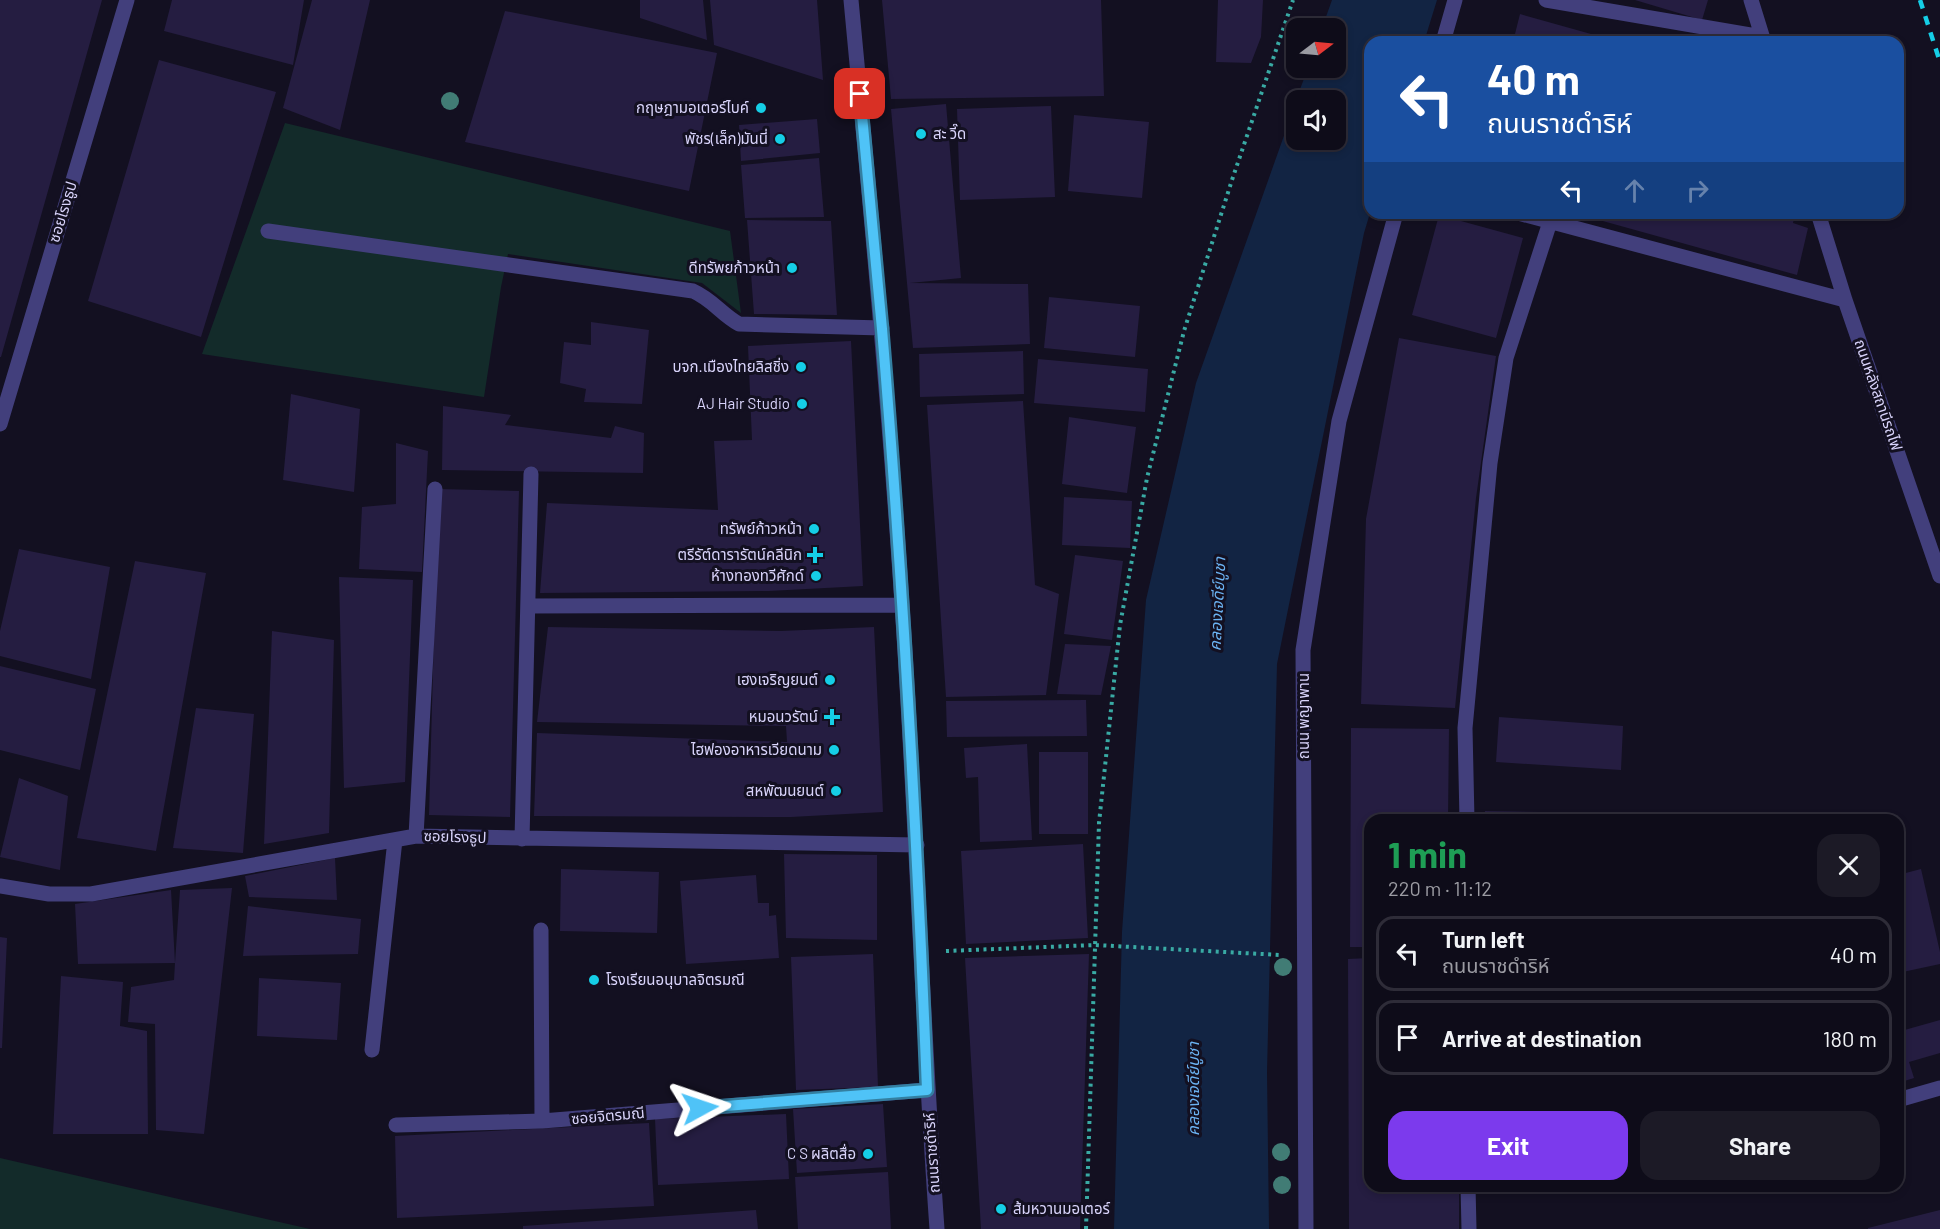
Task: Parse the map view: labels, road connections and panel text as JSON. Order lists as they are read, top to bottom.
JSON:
{
  "streets": {
    "street": [
      "ซอยโรงธูป",
      "ถนนหลังสถานีรถไฟ",
      "ถนน พญาพาน",
      "ซอยจิตรมณี",
      "ถนนราชดำริห์"
    ]
  },
  "crossings": [
    ["ซอยโรงธูป", "ถนนราชดำริห์"],
    ["ซอยจิตรมณี", "ถนนราชดำริห์"]
  ],
  "water": ["คลองเจดีย์บูชา"],
  "places": {
    "other": [
      "กฤษฎามอเตอร์ไบค์",
      "สะ วี๊ด",
      "พัชร(เล็ก)มันนี่",
      "ดีทรัพยก้าวหน้า",
      "บจก.เมืองไทยลิสชิ่ง",
      "AJ Hair Studio",
      "ทรัพย์ก้าวหน้า",
      "ห้างทองทวีศักด์",
      "เฮงเจริญยนต์",
      "ไฮฟองอาหารเวียดนาม",
      "สหพัฒนยนต์",
      "โรงเรียนอนุบาลจิตรมณี",
      "C S ผลิตสื่อ",
      "ส้มหวานมอเตอร์"
    ],
    "health": ["ตรีรัต์ดารารัตน์คลีนิก", "หมอนวรัตน์"]
  },
  "north": "right",
  "page": {
    "turn": ["40 m", "ถนนราชดำริห์"],
    "heading": ["1 min", "220 m · 11:12"],
    "list": [
      {
        "name": "Turn left",
        "note": "ถนนราชดำริห์",
        "value": "40 m"
      },
      {
        "name": "Arrive at destination",
        "value": "180 m"
      }
    ],
    "buttons": ["Exit", "Share"]
  }
}
